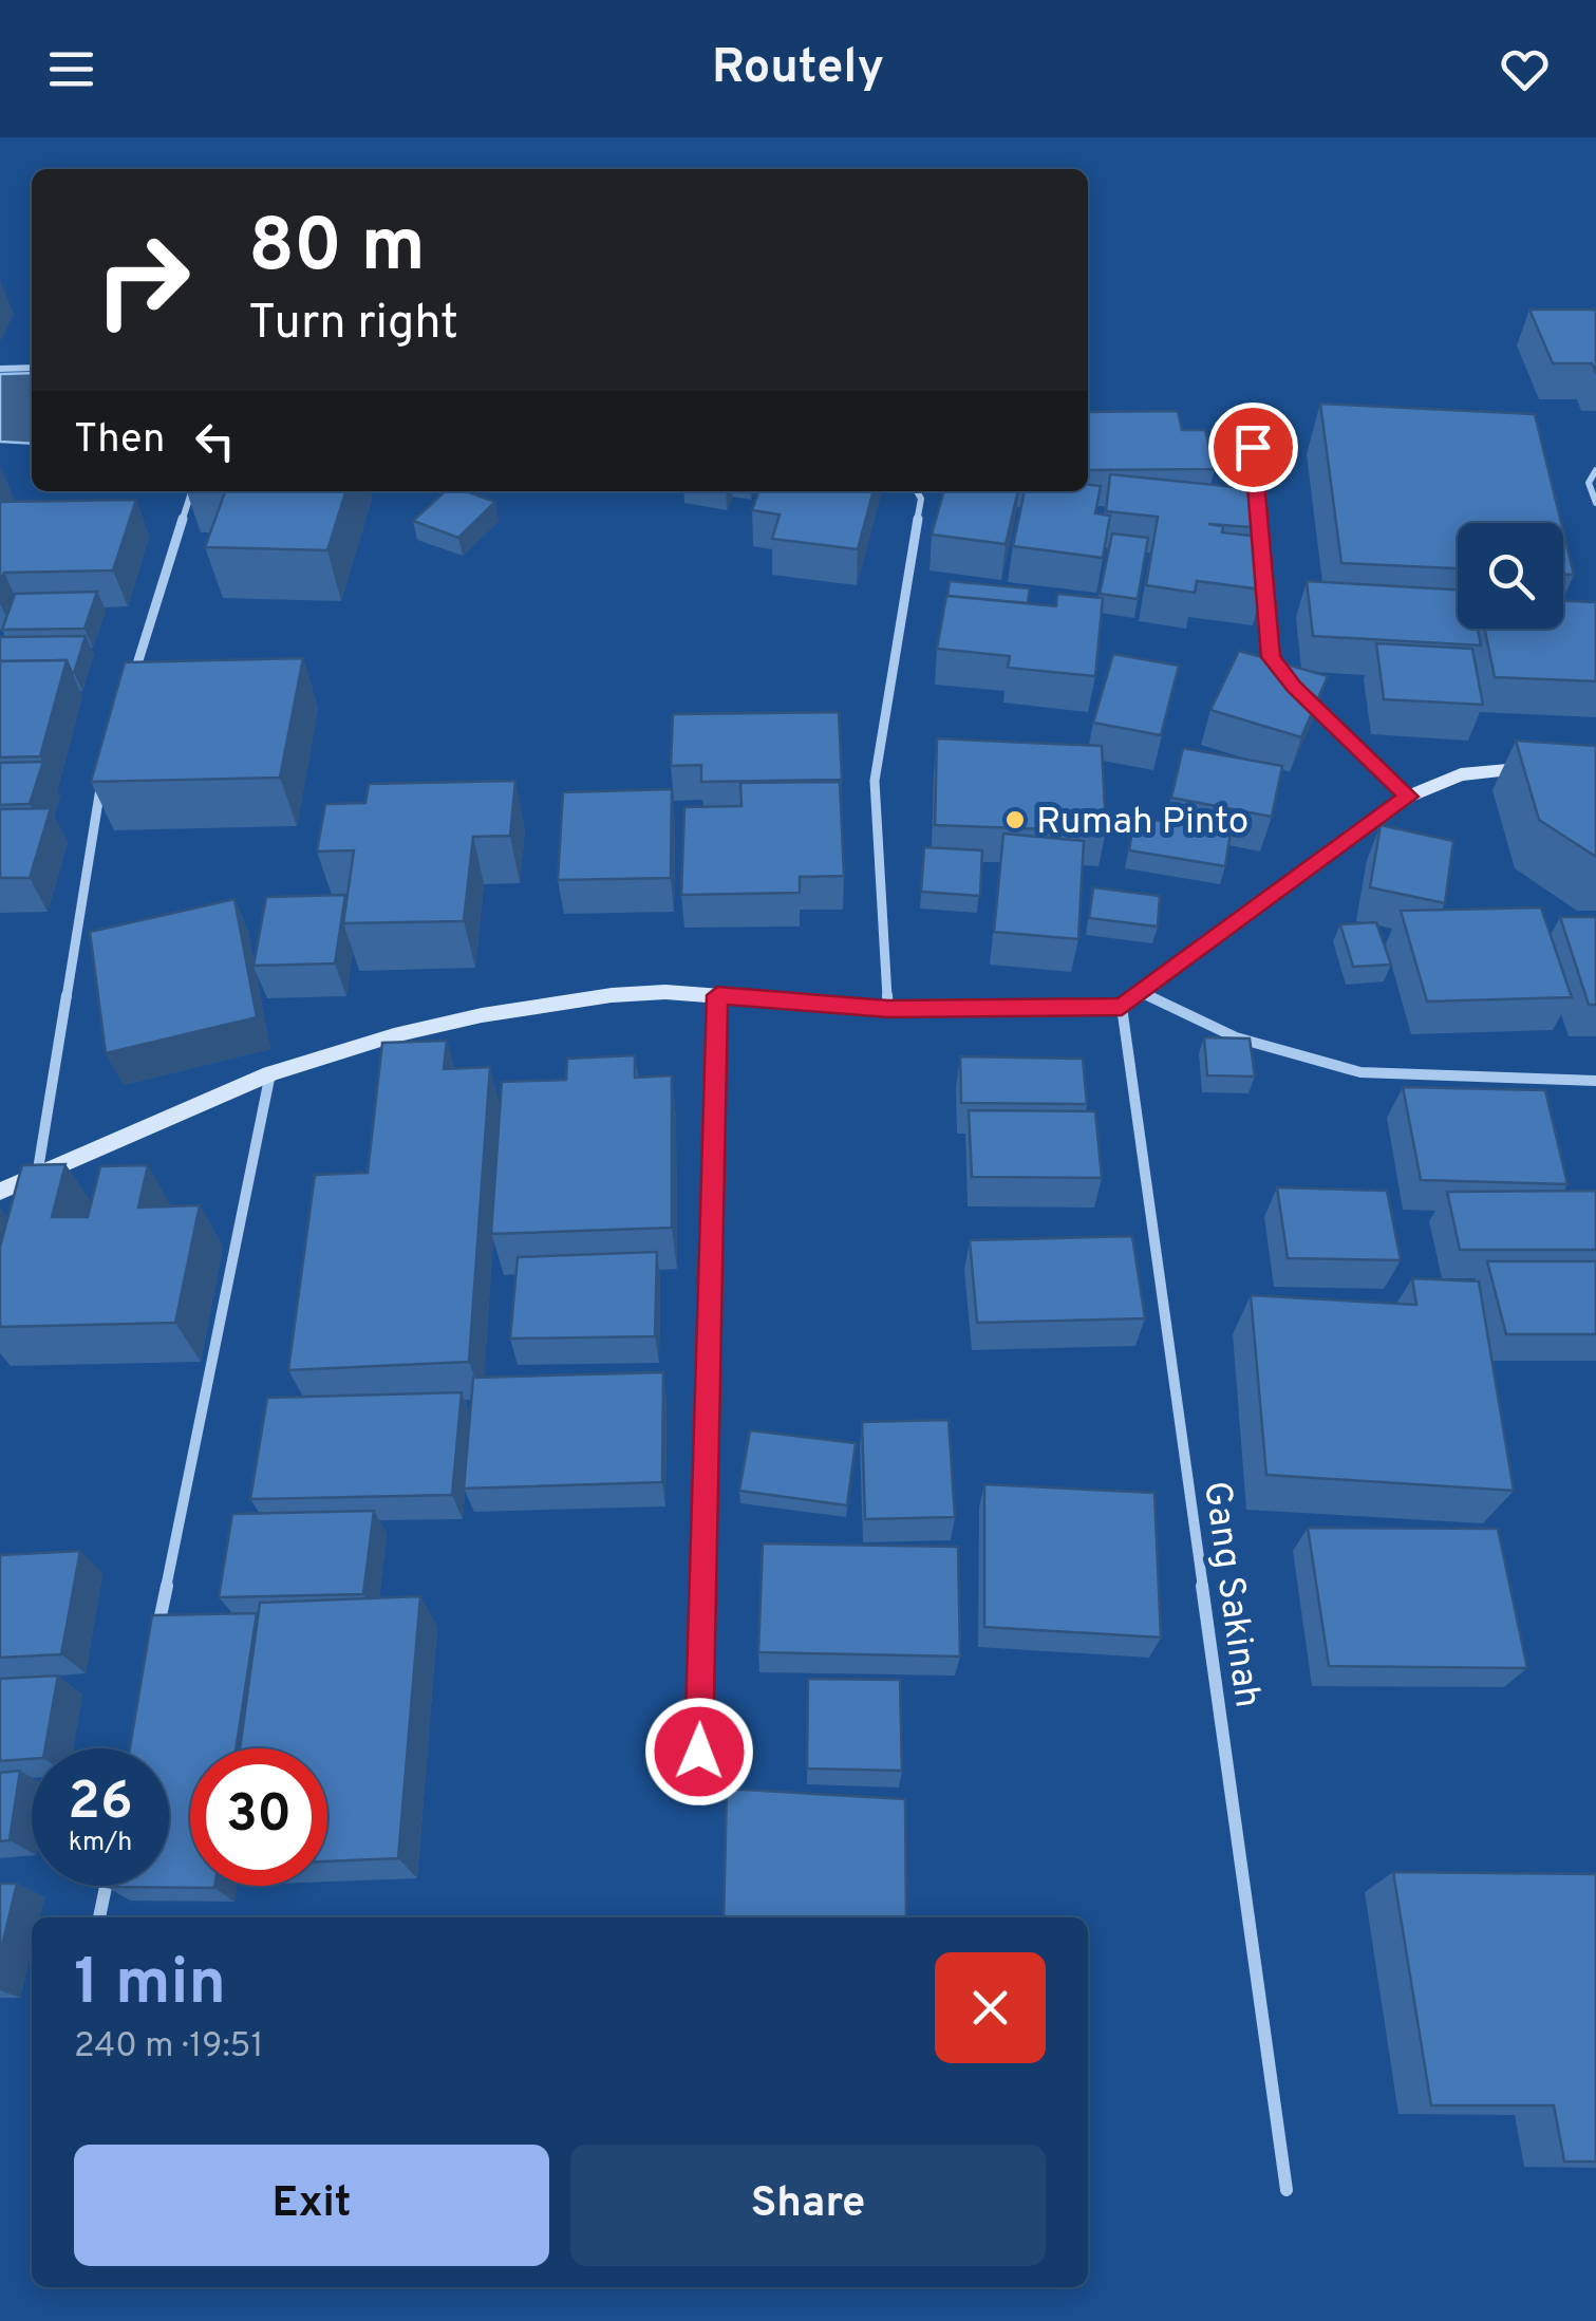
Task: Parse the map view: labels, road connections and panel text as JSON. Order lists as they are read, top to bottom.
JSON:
{
  "streets": {
    "street": ["Gang Sakinah"]
  },
  "places": ["Rumah Pinto"],
  "page": {
    "header": "Routely",
    "turn": ["80 m", "Turn right"],
    "then": "Then",
    "speed": "26 km/h",
    "limit": "30",
    "heading": ["1 min", "240 m · 19:51"],
    "buttons": ["Exit", "Share"]
  }
}
